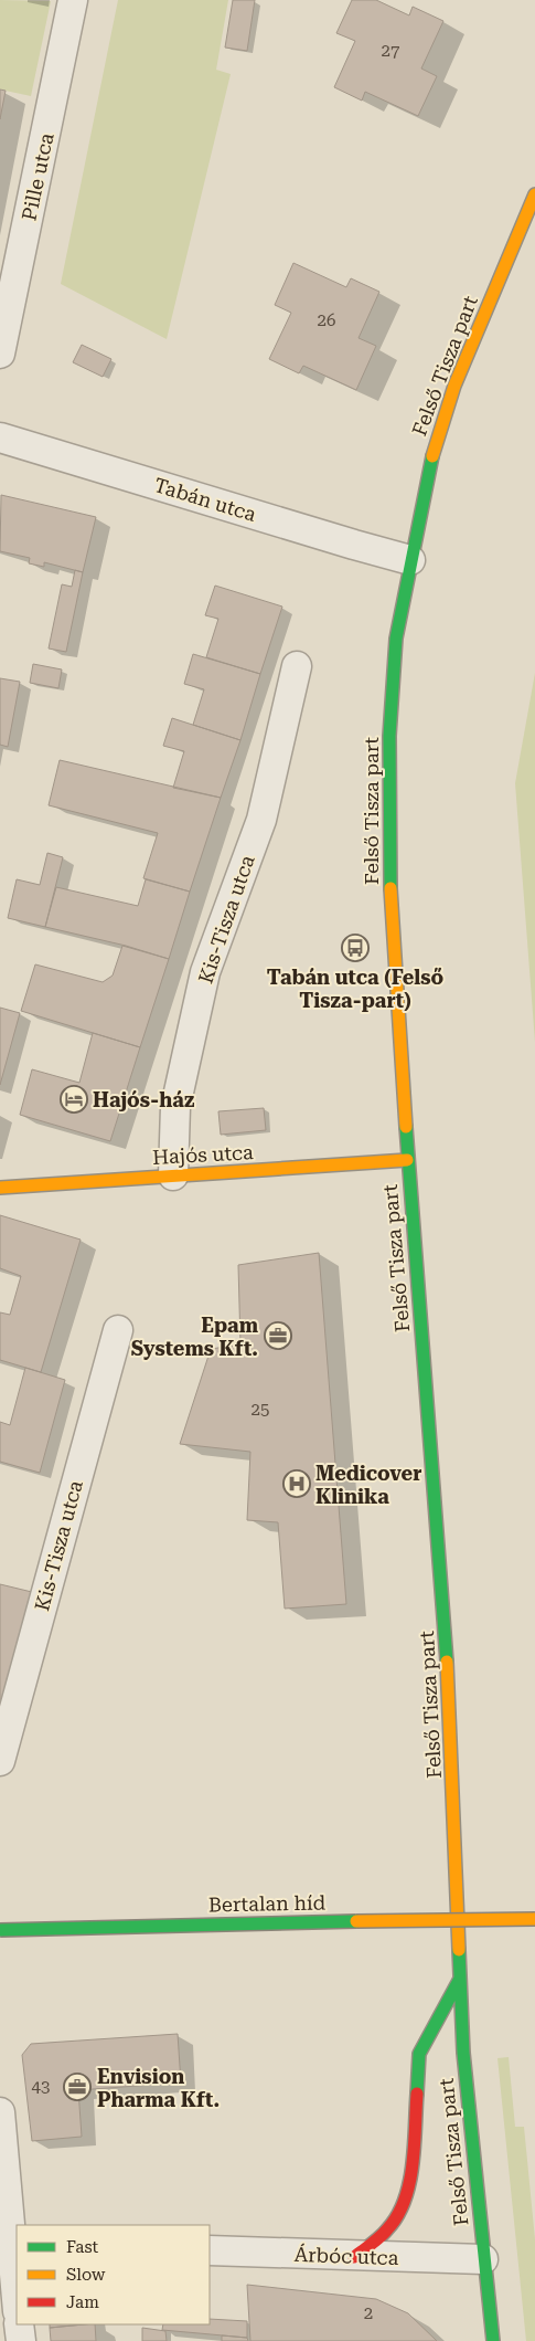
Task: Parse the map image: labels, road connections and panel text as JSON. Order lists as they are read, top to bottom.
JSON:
{
  "streets": {
    "main road": ["Felső Tisza part", "Hajós utca", "Bertalan híd"],
    "street": [
      "Pille utca",
      "Tabán utca",
      "Kis-Tisza utca",
      "Árbóc utca"
    ]
  },
  "crossings": [
    ["Felső Tisza part", "Tabán utca"],
    ["Felső Tisza part", "Hajós utca"],
    ["Felső Tisza part", "Árbóc utca"],
    ["Kis-Tisza utca", "Hajós utca"]
  ],
  "places": {
    "bus stop": ["Tabán utca (Felső Tisza-part)"],
    "hotel": ["Hajós-ház"],
    "office": ["Epam Systems Kft.", "Envision Pharma Kft."],
    "hospital": ["Medicover Klinika"]
  },
  "house_numbers": [
    "27",
    "26",
    "25",
    "43",
    "2"
  ],
  "legend": ["Fast", "Slow", "Jam"]
}
